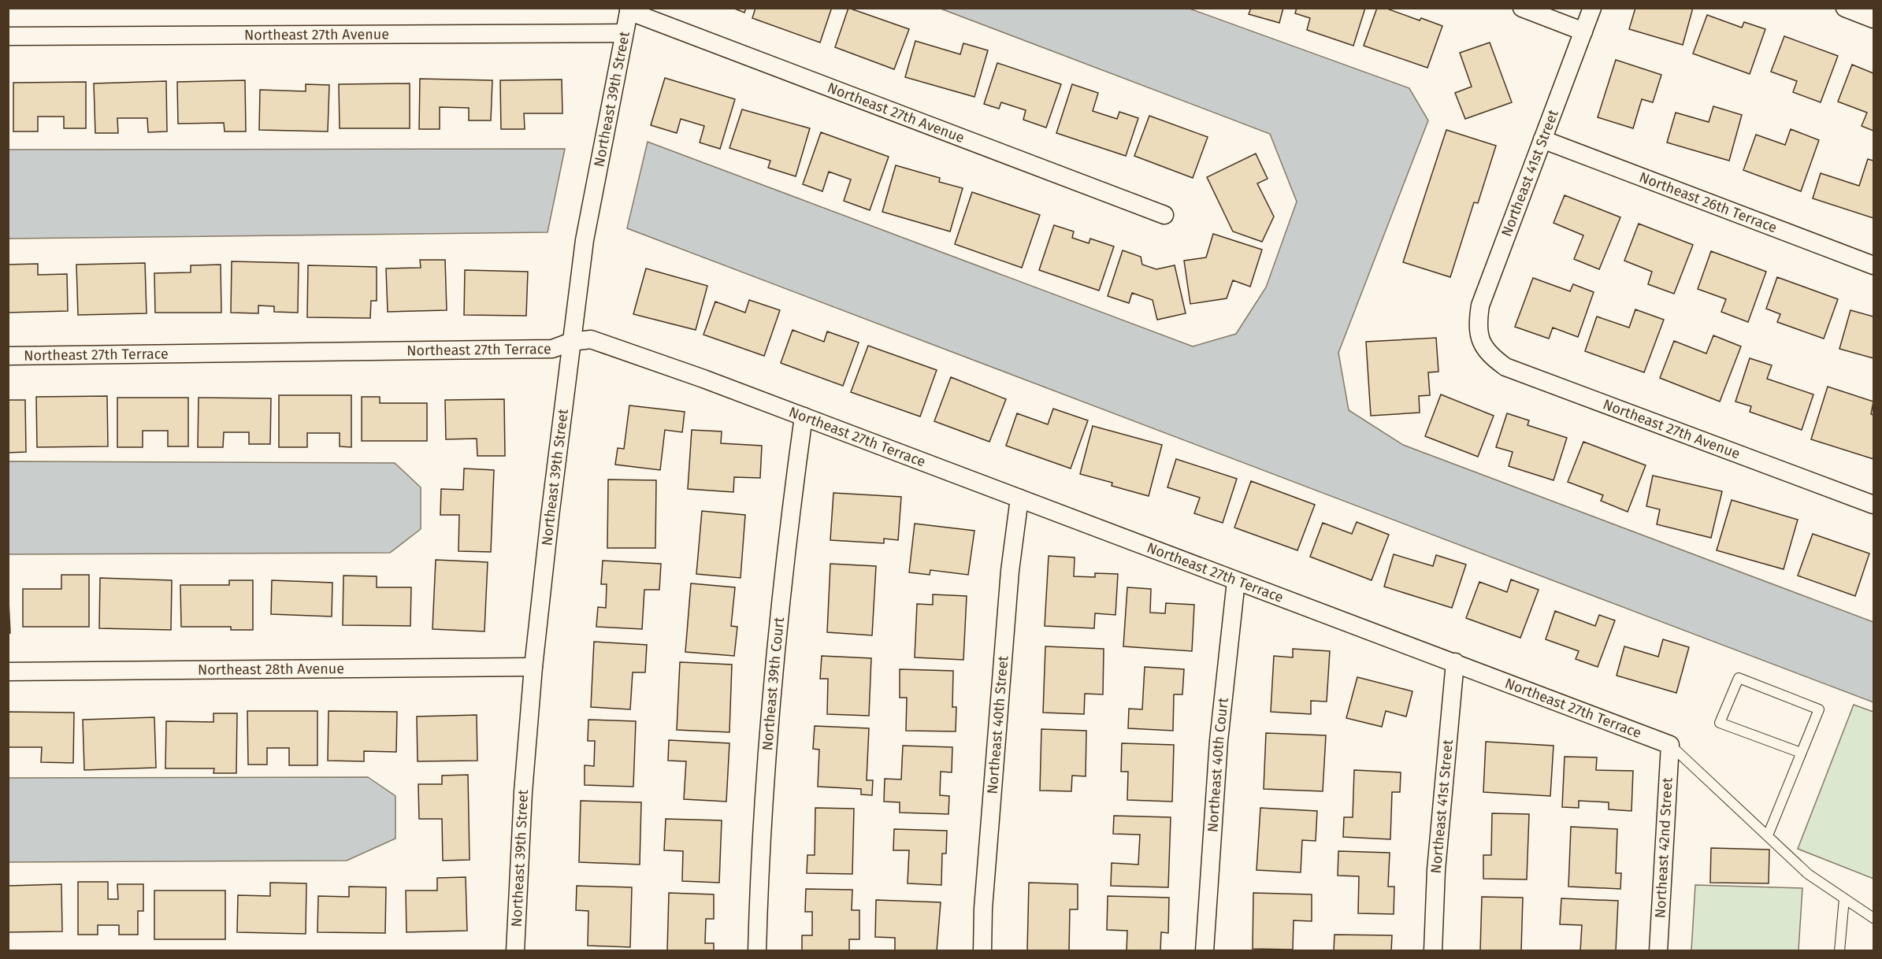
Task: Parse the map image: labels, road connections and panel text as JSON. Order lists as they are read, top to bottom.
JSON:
{
  "streets": {
    "street": [
      "Northeast 27th Avenue",
      "Northeast 39th Street",
      "Northeast 41st Street",
      "Northeast 26th Terrace",
      "Northeast 27th Terrace",
      "Northeast 28th Avenue",
      "Northeast 39th Court",
      "Northeast 40th Street",
      "Northeast 40th Court",
      "Northeast 42nd Street"
    ]
  },
  "crossings": [
    ["Northeast 27th Avenue", "Northeast 39th Street"],
    ["Northeast 27th Avenue", "Northeast 41st Street"],
    ["Northeast 39th Street", "Northeast 27th Terrace"],
    ["Northeast 39th Street", "Northeast 28th Avenue"],
    ["Northeast 41st Street", "Northeast 26th Terrace"],
    ["Northeast 41st Street", "Northeast 27th Terrace"],
    ["Northeast 27th Terrace", "Northeast 39th Court"],
    ["Northeast 27th Terrace", "Northeast 40th Street"],
    ["Northeast 27th Terrace", "Northeast 40th Court"],
    ["Northeast 27th Terrace", "Northeast 42nd Street"]
  ]
}
